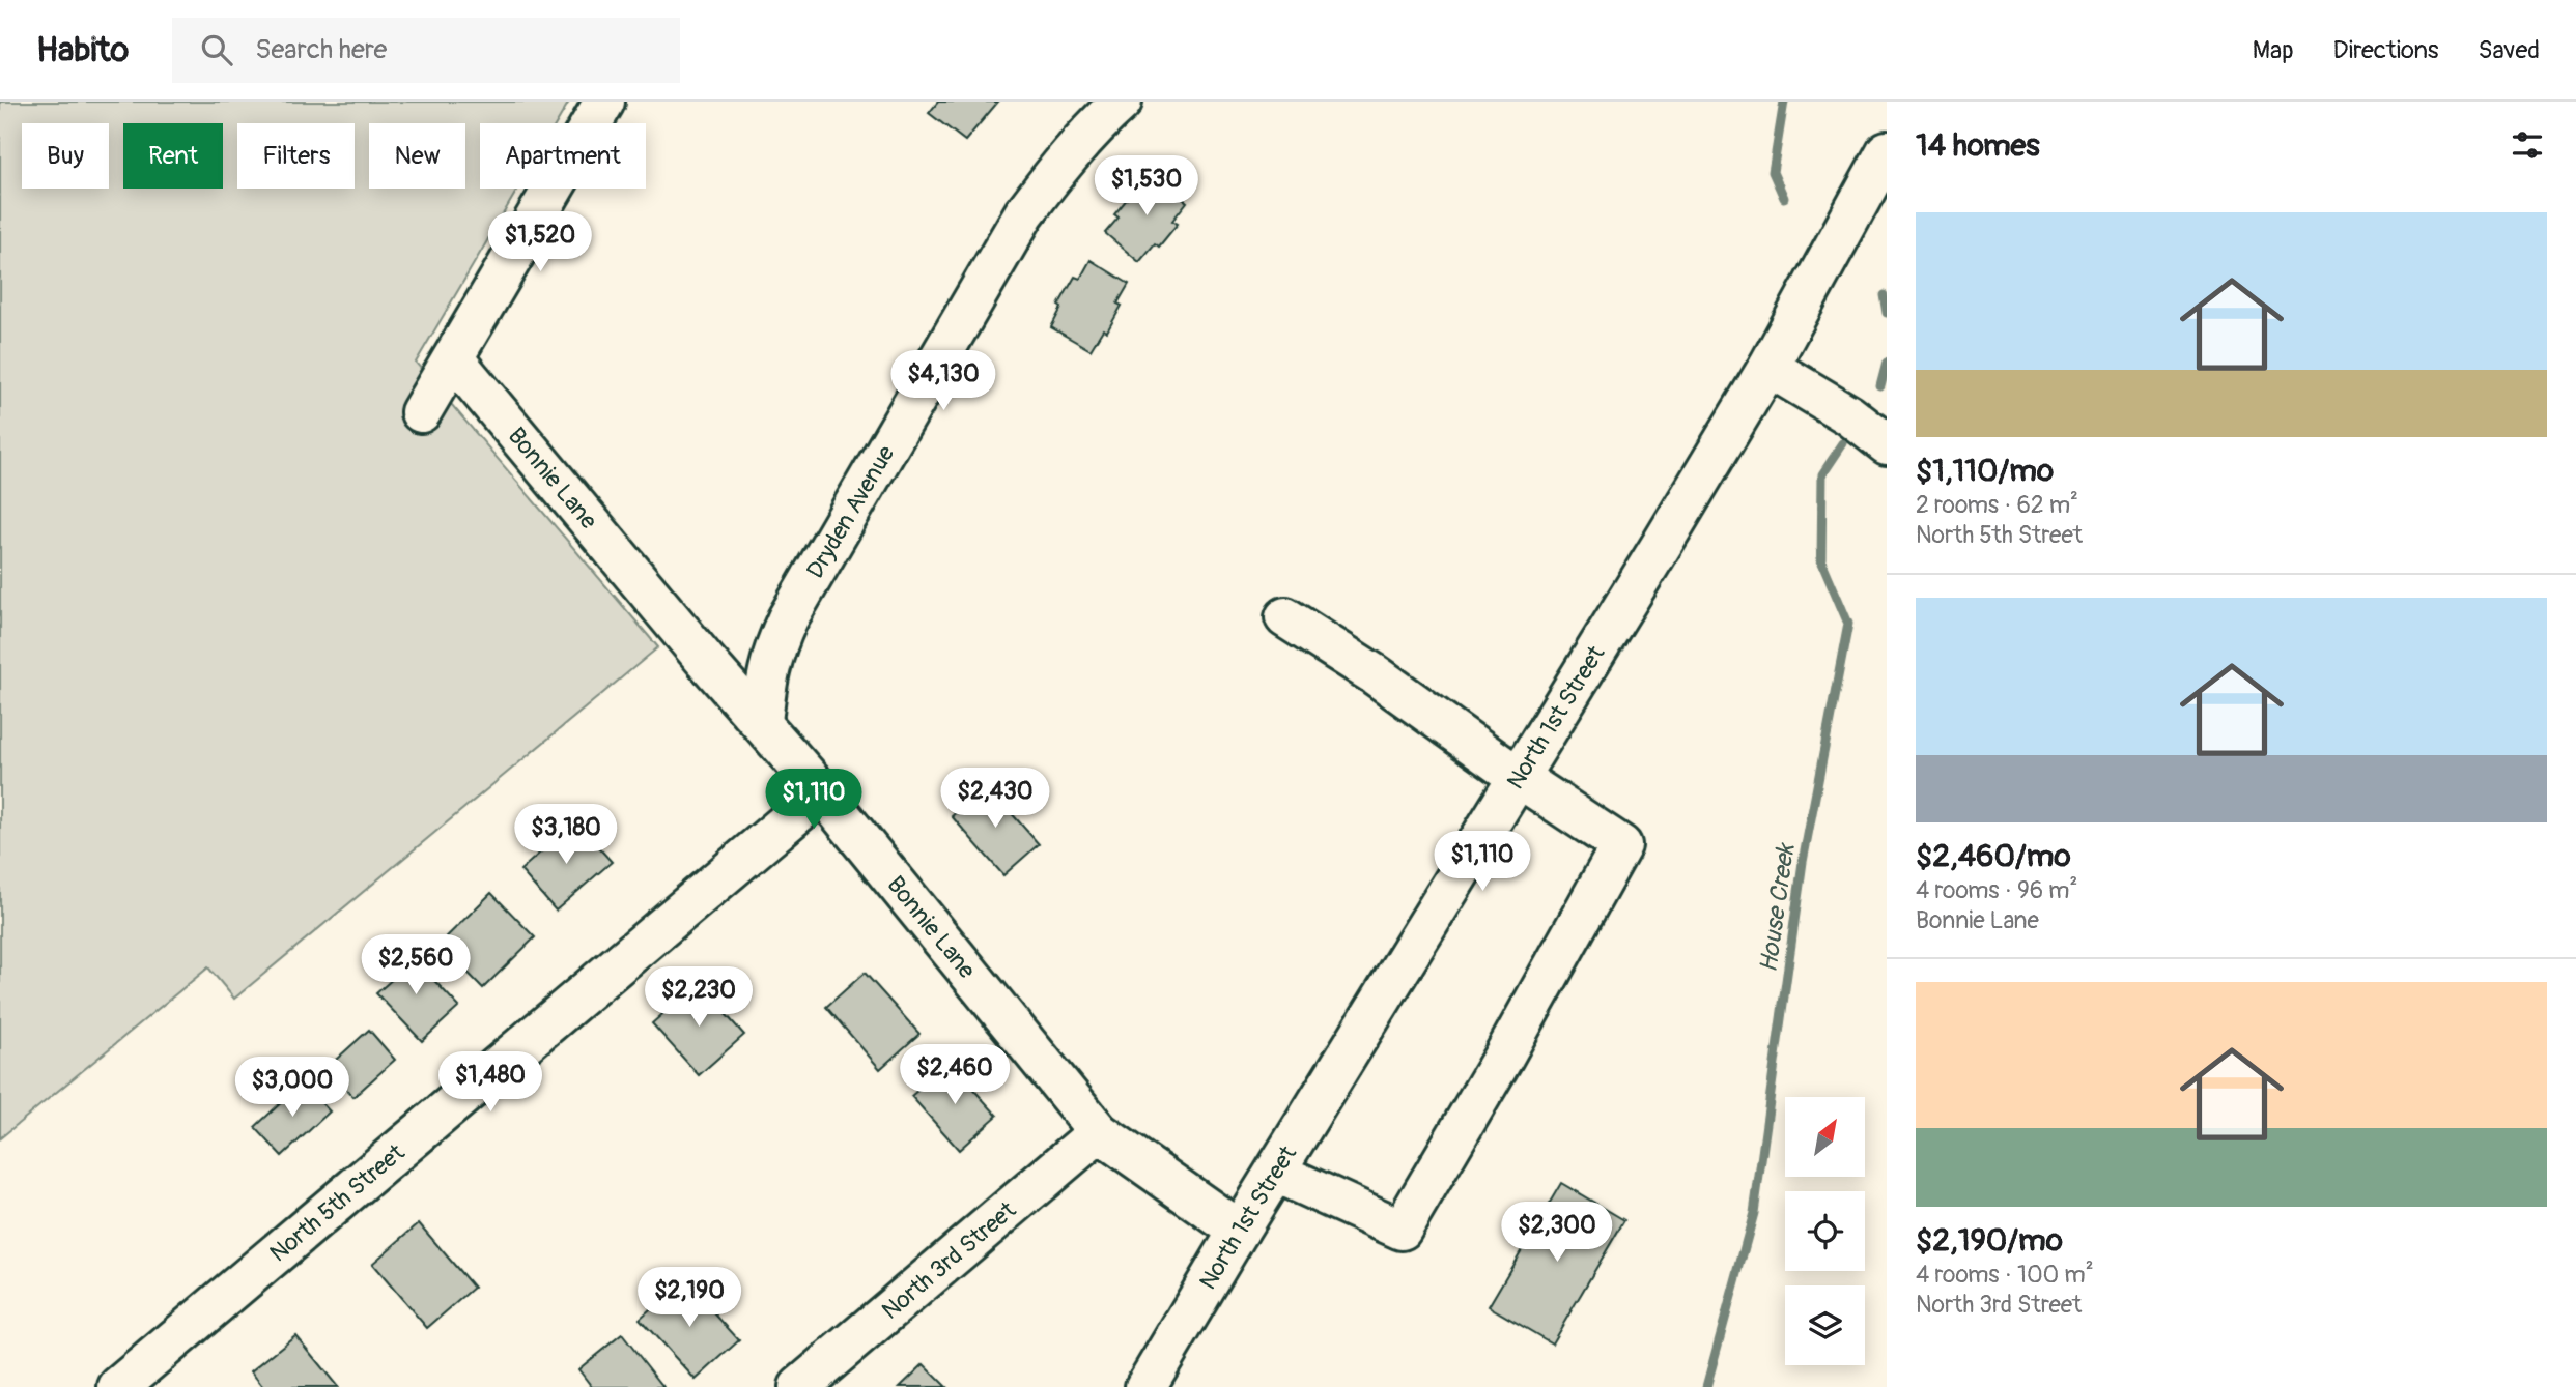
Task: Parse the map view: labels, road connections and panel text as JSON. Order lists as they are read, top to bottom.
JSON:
{
  "streets": {
    "street": [
      "Bonnie Lane",
      "Dryden Avenue",
      "North 1st Street",
      "North 5th Street",
      "North 3rd Street"
    ]
  },
  "crossings": [
    ["Bonnie Lane", "Dryden Avenue"],
    ["Bonnie Lane", "North 1st Street"],
    ["Bonnie Lane", "North 5th Street"],
    ["Bonnie Lane", "North 3rd Street"]
  ],
  "water": ["House Creek"],
  "north": "top right",
  "page": {
    "header": "Habito",
    "search": "Search here",
    "nav": ["Map", "Directions", "Saved"],
    "heading": "14 homes",
    "chip": [
      "Buy",
      "Rent",
      "Filters",
      "New",
      "Apartment"
    ],
    "price": [
      "$1,530",
      "$1,520",
      "$4,130",
      "$2,430",
      "$1,110",
      "$3,180",
      "$1,110",
      "$2,560",
      "$2,230",
      "$2,460",
      "$1,480",
      "$3,000",
      "$2,300",
      "$2,190"
    ],
    "list": [
      {
        "name": "$1,110/mo",
        "note": "2 rooms · 62 m² · North 5th Street"
      },
      {
        "name": "$2,460/mo",
        "note": "4 rooms · 96 m² · Bonnie Lane"
      },
      {
        "name": "$2,190/mo",
        "note": "4 rooms · 100 m² · North 3rd Street"
      }
    ]
  }
}
